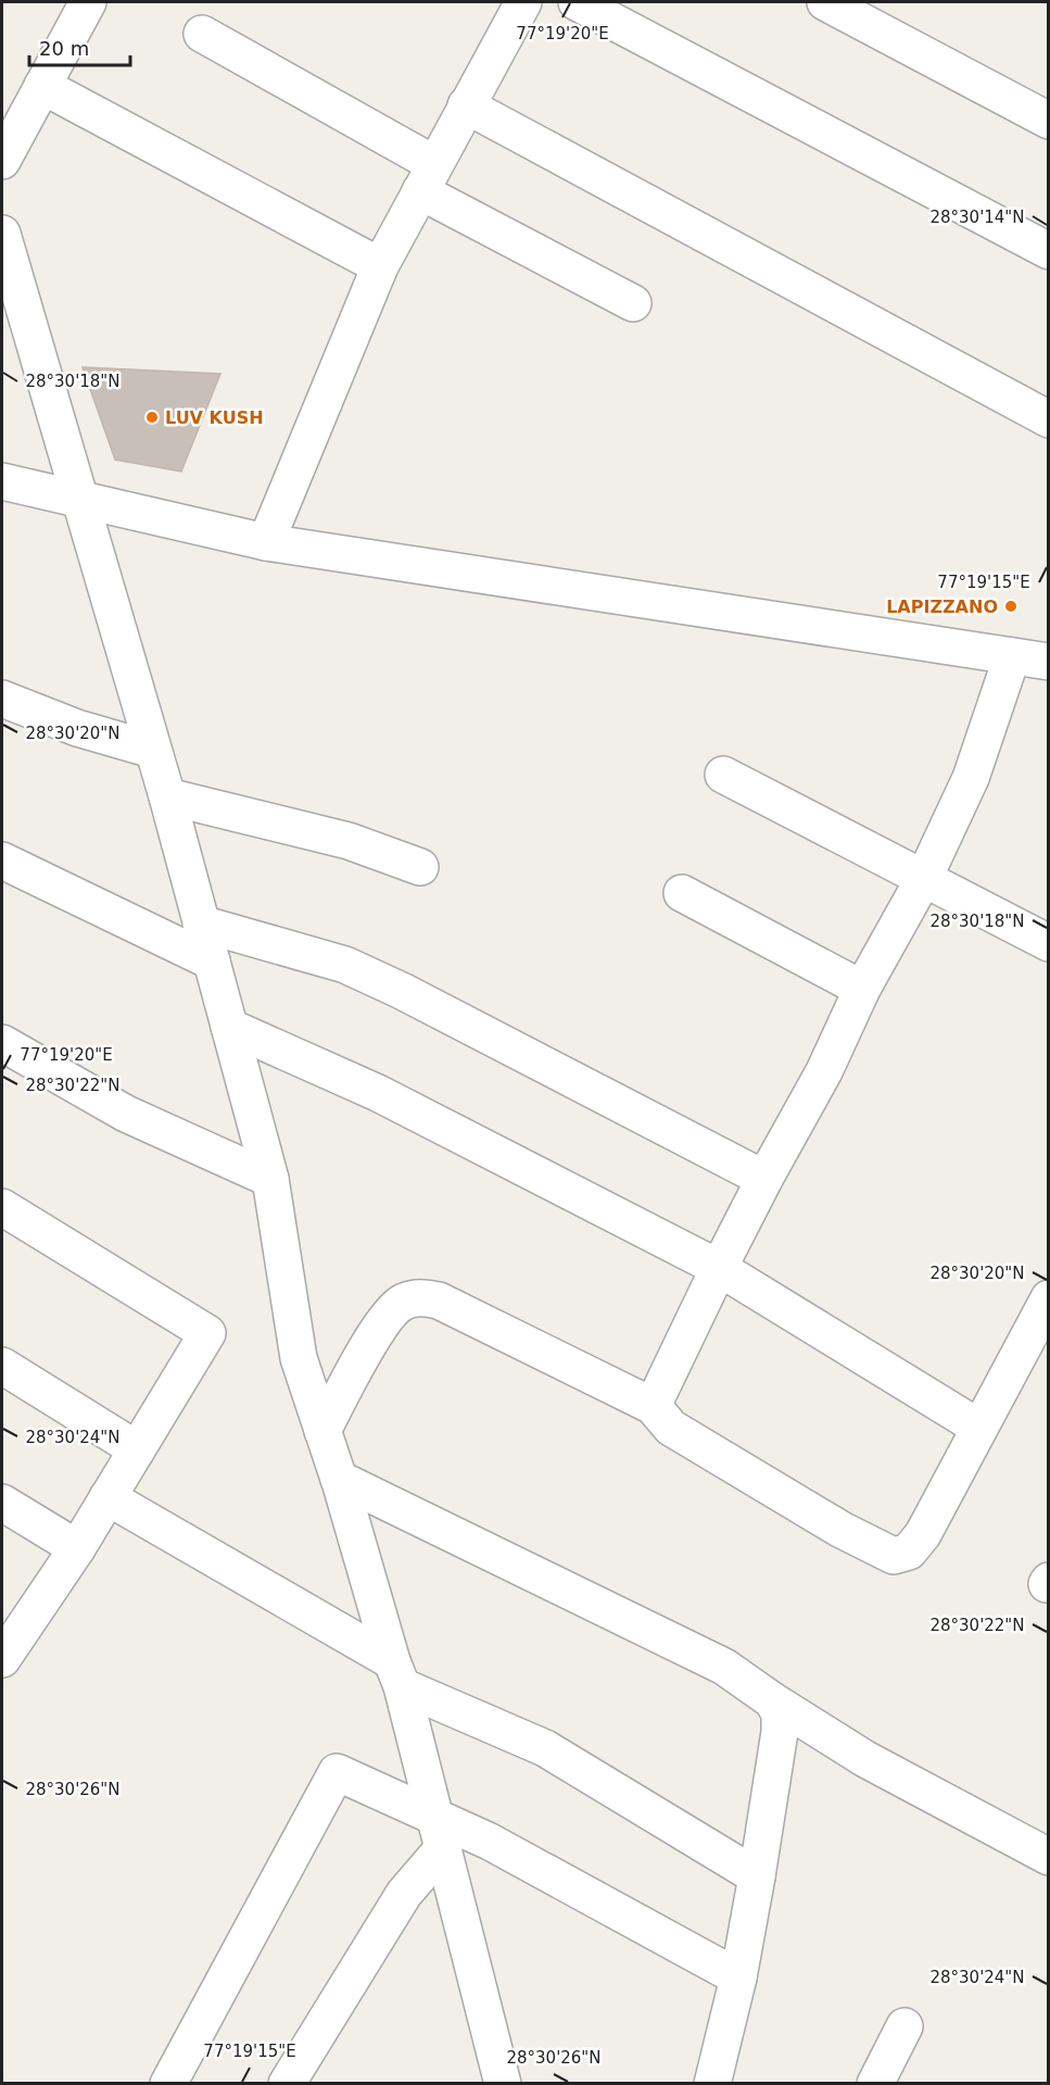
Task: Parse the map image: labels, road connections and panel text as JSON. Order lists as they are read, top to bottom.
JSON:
{
  "places": ["LUV KUSH", "LAPIZZANO"],
  "scale_bar": "20 m",
  "coordinates": [
    "77°19'20\"E",
    "28°30'14\"N",
    "28°30'18\"N",
    "77°19'15\"E",
    "28°30'20\"N",
    "28°30'22\"N",
    "28°30'24\"N",
    "28°30'26\"N"
  ]
}
